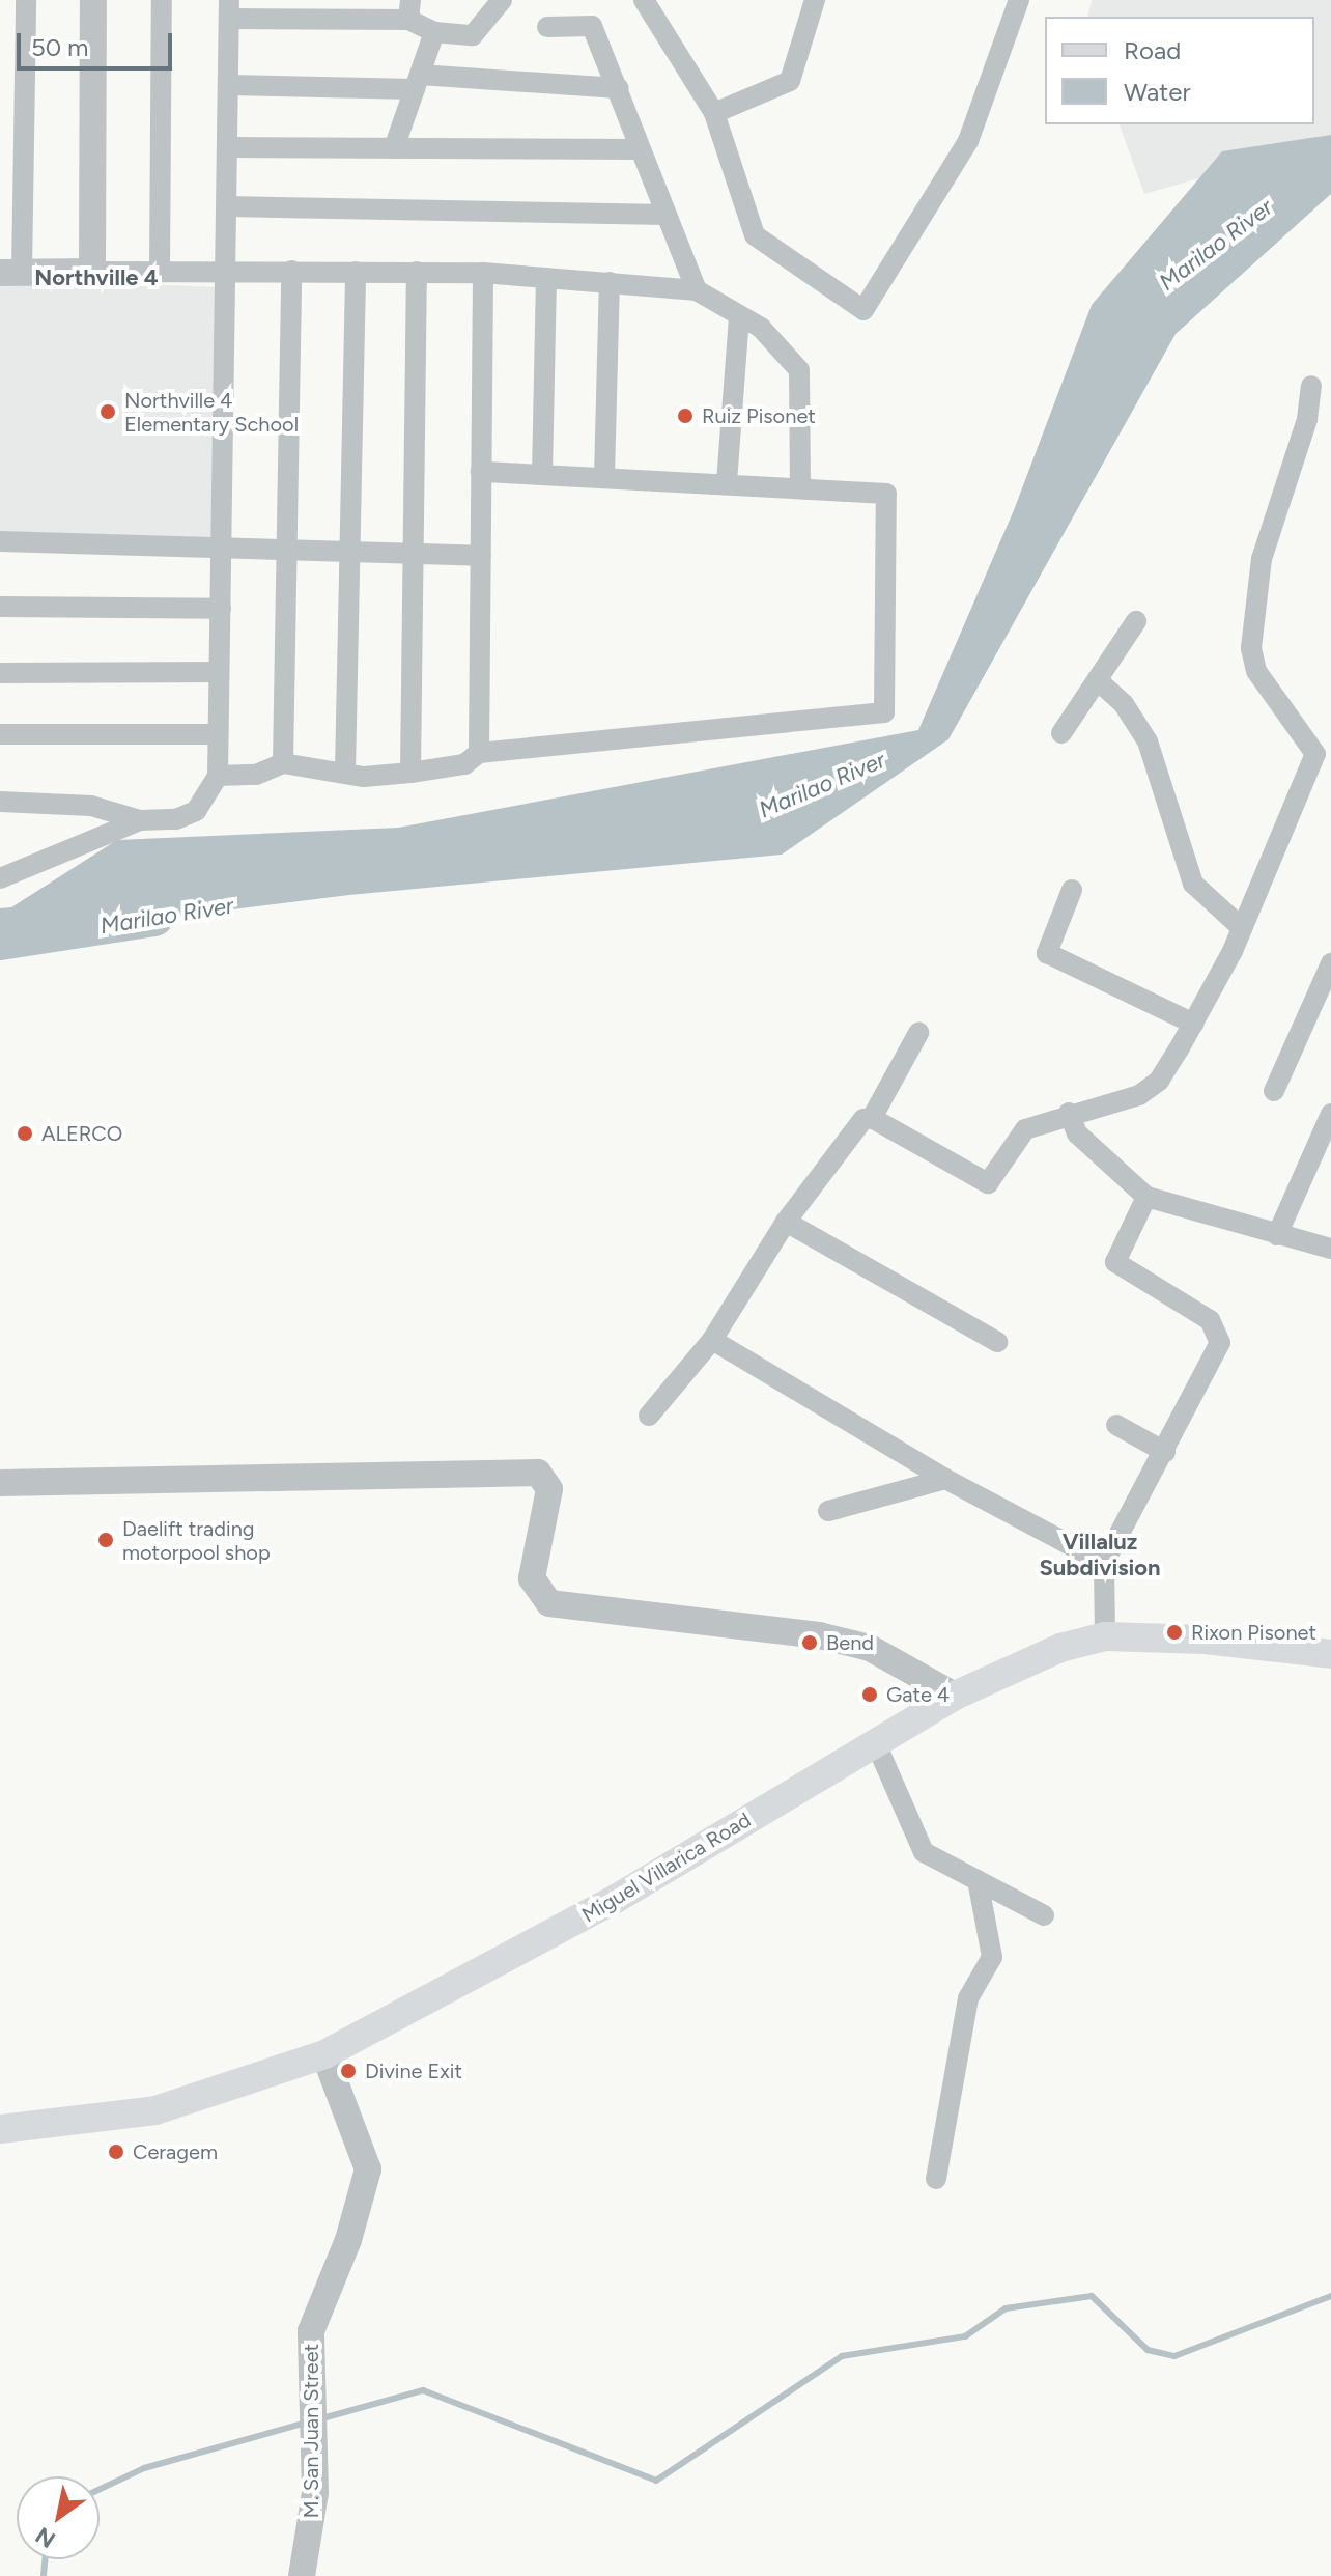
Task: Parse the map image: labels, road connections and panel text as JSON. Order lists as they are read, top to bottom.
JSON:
{
  "streets": {
    "main road": ["Miguel Villarica Road"],
    "street": ["M. San Juan Street"]
  },
  "crossings": [
    ["Miguel Villarica Road", "M. San Juan Street"]
  ],
  "districts": ["Northville 4", "Villaluz Subdivision"],
  "water": ["Marilao River"],
  "places": [
    "Northville 4 Elementary School",
    "Ruiz Pisonet",
    "ALERCO",
    "Daelift trading motorpool shop",
    "Rixon Pisonet",
    "Bend",
    "Gate 4",
    "Divine Exit",
    "Ceragem"
  ],
  "legend": ["Road", "Water"],
  "scale_bar": "50 m",
  "north": "bottom left"
}
